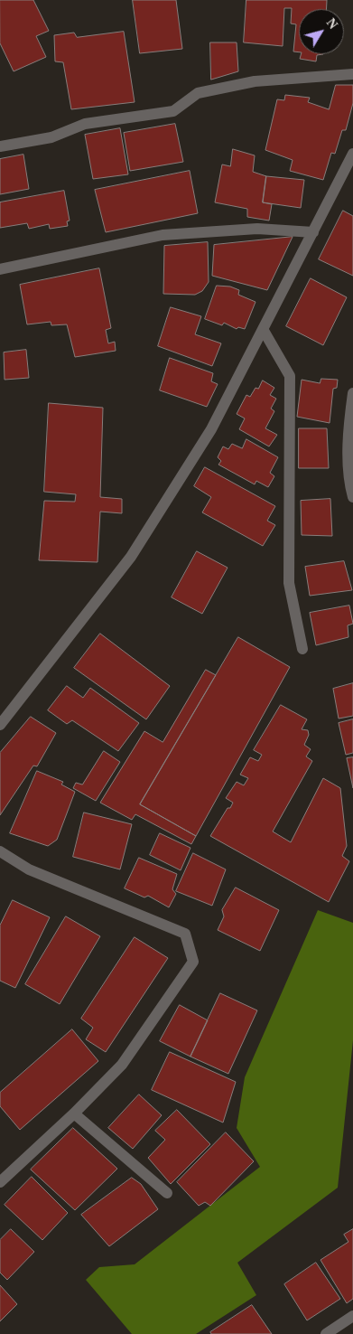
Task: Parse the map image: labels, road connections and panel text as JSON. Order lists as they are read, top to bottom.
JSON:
{
  "north": "top right"
}
